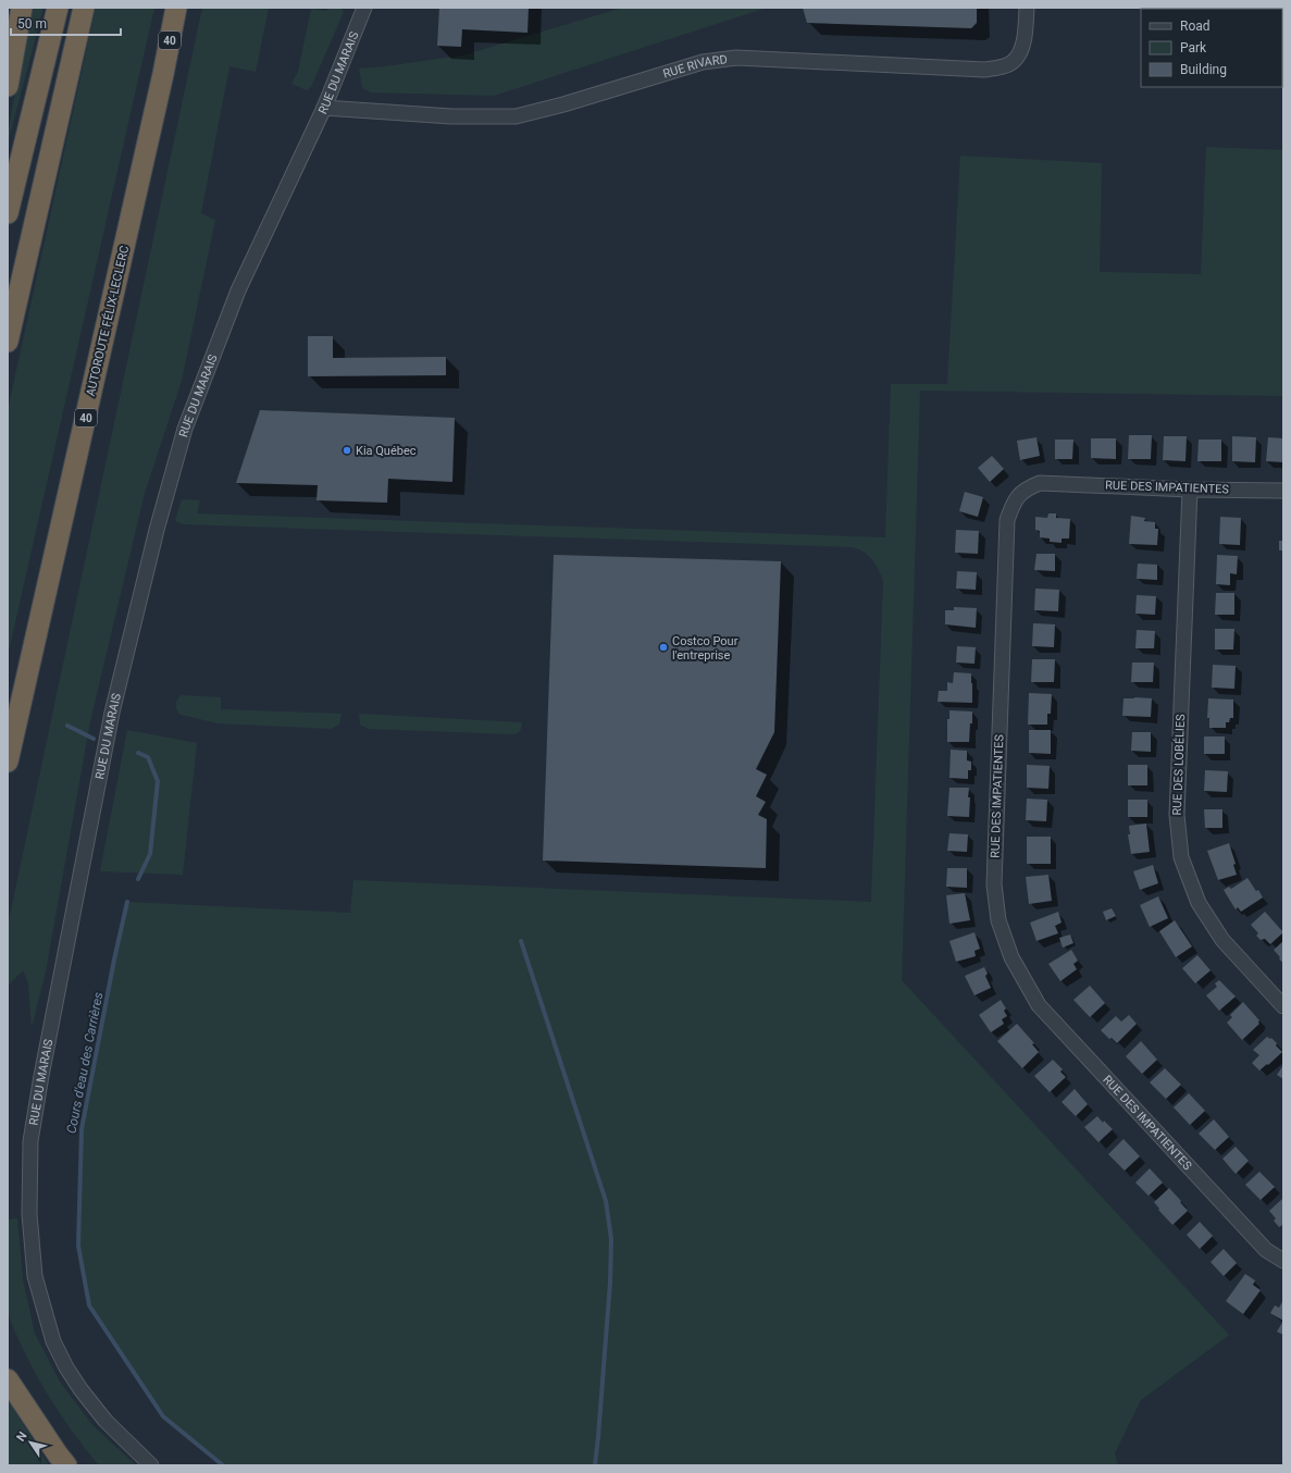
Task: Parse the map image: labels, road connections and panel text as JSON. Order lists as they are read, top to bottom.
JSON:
{
  "streets": {
    "highway": ["40", "AUTOROUTE FÉLIX-LECLERC"],
    "street": [
      "RUE RIVARD",
      "RUE DU MARAIS",
      "RUE DES IMPATIENTES",
      "RUE DES LOBÉLIES"
    ]
  },
  "crossings": [
    ["RUE RIVARD", "RUE DU MARAIS"],
    ["RUE DES IMPATIENTES", "RUE DES LOBÉLIES"]
  ],
  "water": ["Cours d'eau des Carrières"],
  "places": ["Kia Québec", "Costco Pour l'entreprise"],
  "legend": ["Road", "Park", "Building"],
  "scale_bar": "50 m",
  "north": "top left"
}
